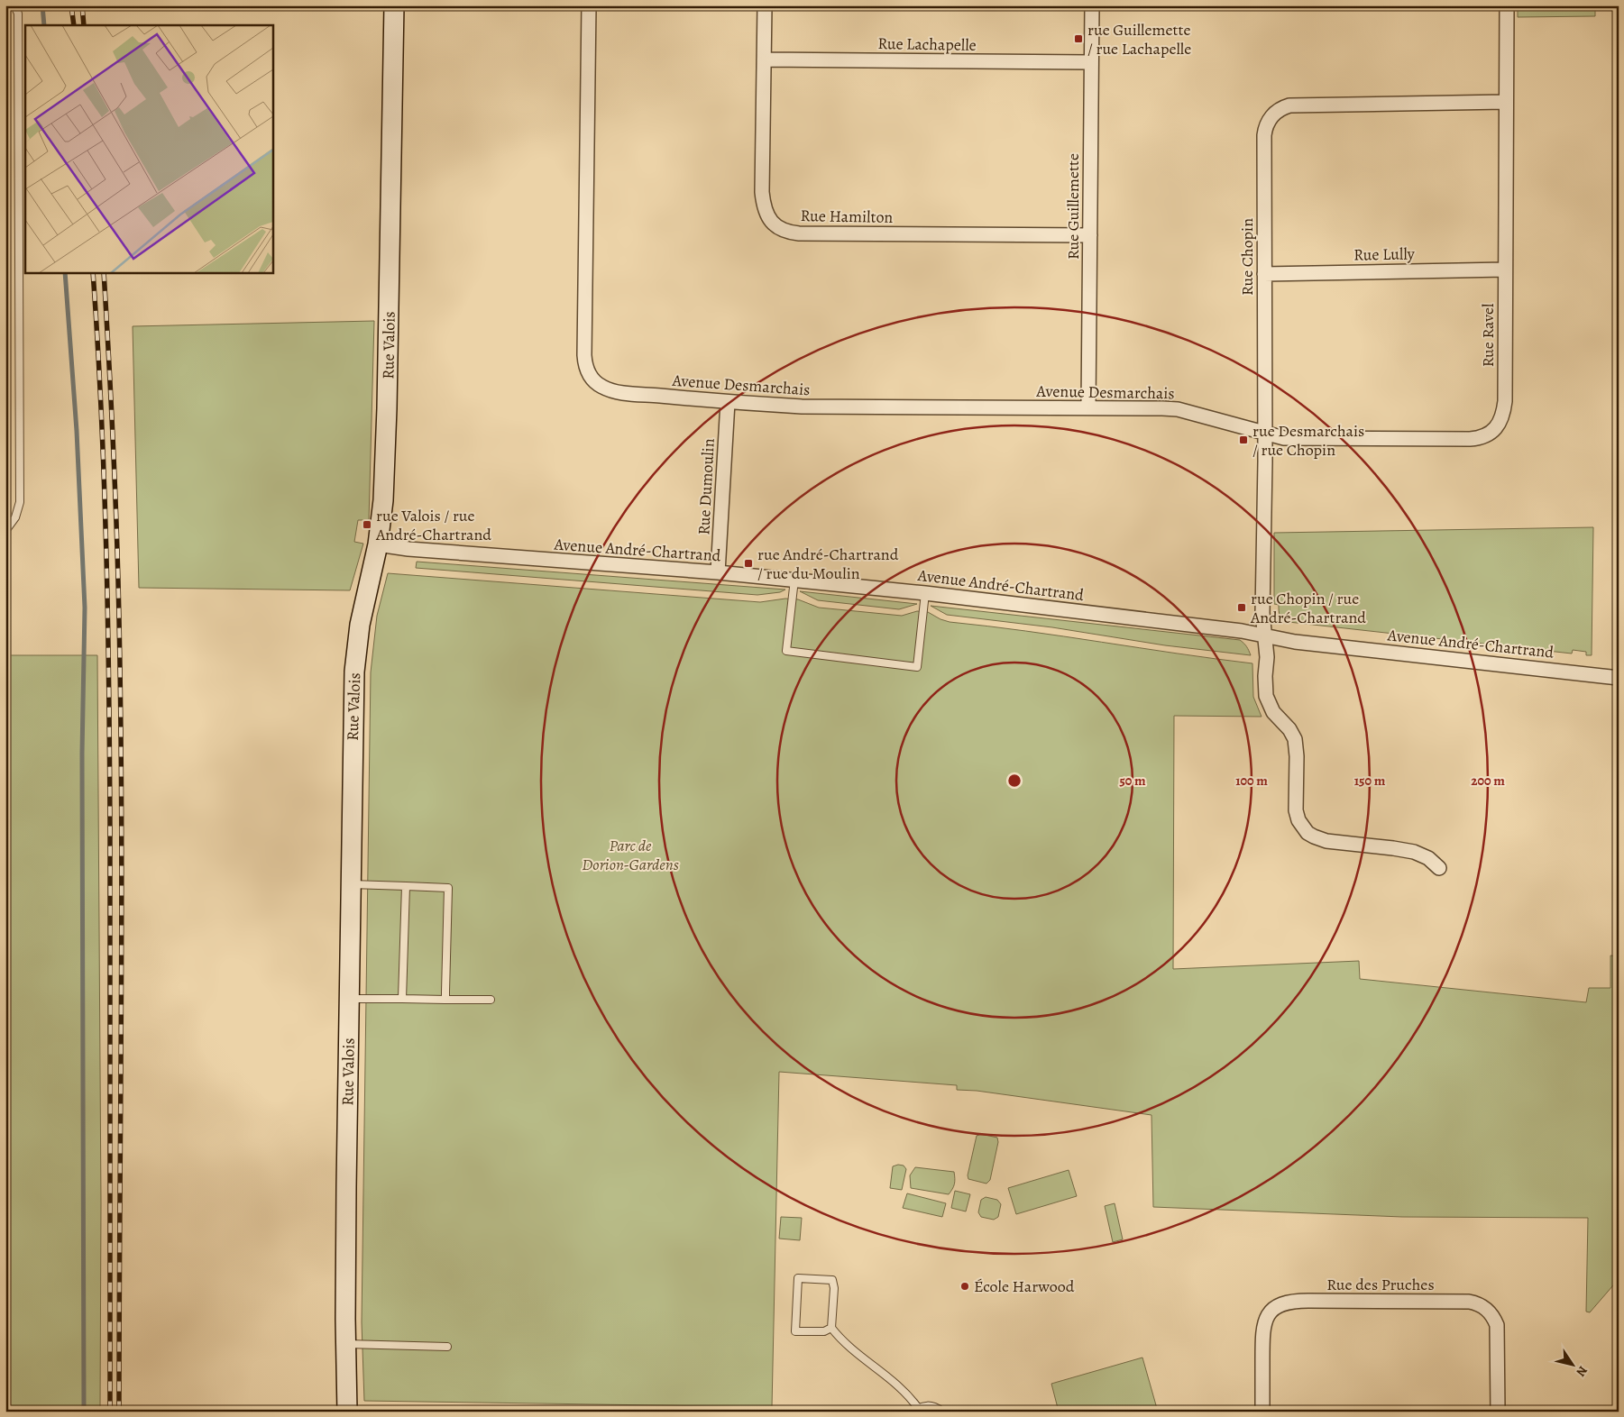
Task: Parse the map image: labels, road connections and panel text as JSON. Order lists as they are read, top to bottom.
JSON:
{
  "streets": {
    "street": [
      "Rue Lachapelle",
      "Rue Guillemette",
      "Rue Hamilton",
      "Rue Lully",
      "Rue Chopin",
      "Rue Ravel",
      "Rue Valois",
      "Avenue Desmarchais",
      "Rue Dumoulin",
      "Avenue André-Chartrand",
      "Rue des Pruches"
    ]
  },
  "crossings": [
    ["Rue Lachapelle", "Rue Guillemette"],
    ["Rue Lachapelle", "Rue Hamilton"],
    ["Rue Guillemette", "Rue Hamilton"],
    ["Rue Guillemette", "Avenue Desmarchais"],
    ["Rue Lully", "Rue Chopin"],
    ["Rue Lully", "Rue Ravel"],
    ["Rue Chopin", "Rue Ravel"],
    ["Rue Chopin", "Avenue Desmarchais"],
    ["Rue Chopin", "Avenue André-Chartrand"],
    ["Rue Ravel", "Avenue Desmarchais"],
    ["Rue Valois", "Avenue André-Chartrand"],
    ["Avenue Desmarchais", "Rue Dumoulin"],
    ["Rue Dumoulin", "Avenue André-Chartrand"]
  ],
  "parks": ["Parc de Dorion-Gardens"],
  "places": {
    "transit": [
      "rue Guillemette / rue Lachapelle",
      "rue Desmarchais / rue Chopin",
      "rue Valois / rue André-Chartrand",
      "rue André-Chartrand / rue du Moulin",
      "rue Chopin / rue André-Chartrand"
    ],
    "other": ["École Harwood"]
  },
  "north": "bottom right",
  "rings": [
    "50 m",
    "100 m",
    "150 m",
    "200 m"
  ]
}
